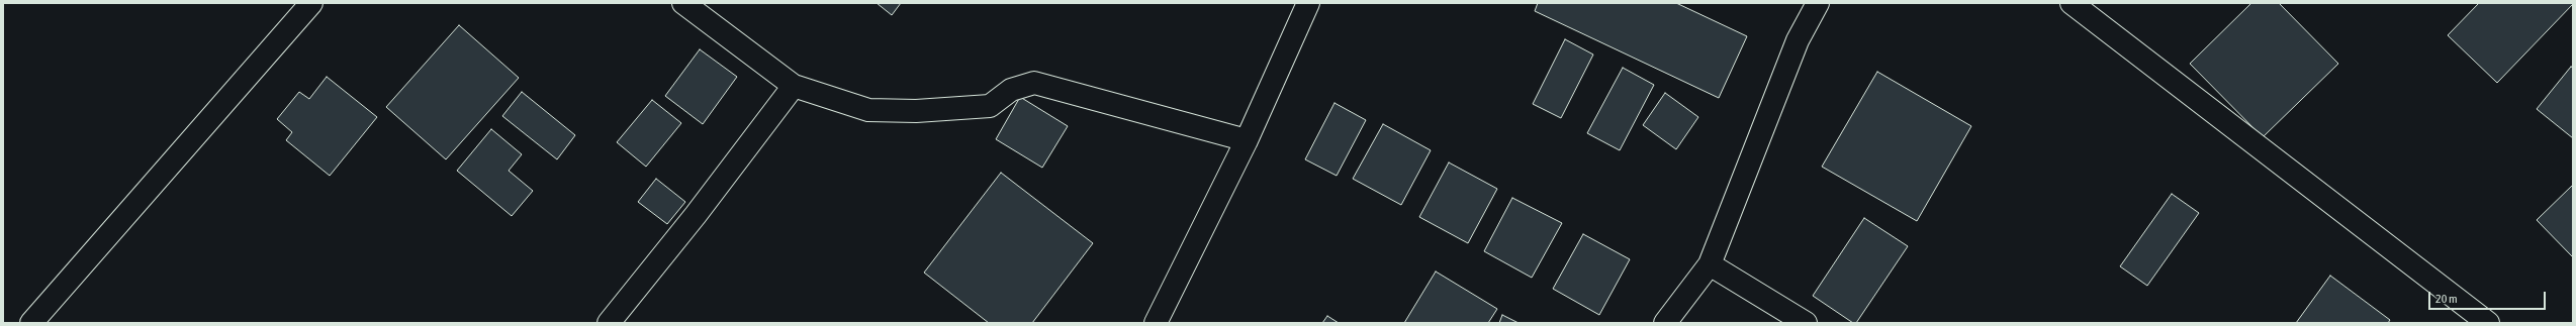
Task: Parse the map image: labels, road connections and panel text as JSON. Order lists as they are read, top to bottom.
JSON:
{
  "scale_bar": "20 m"
}
